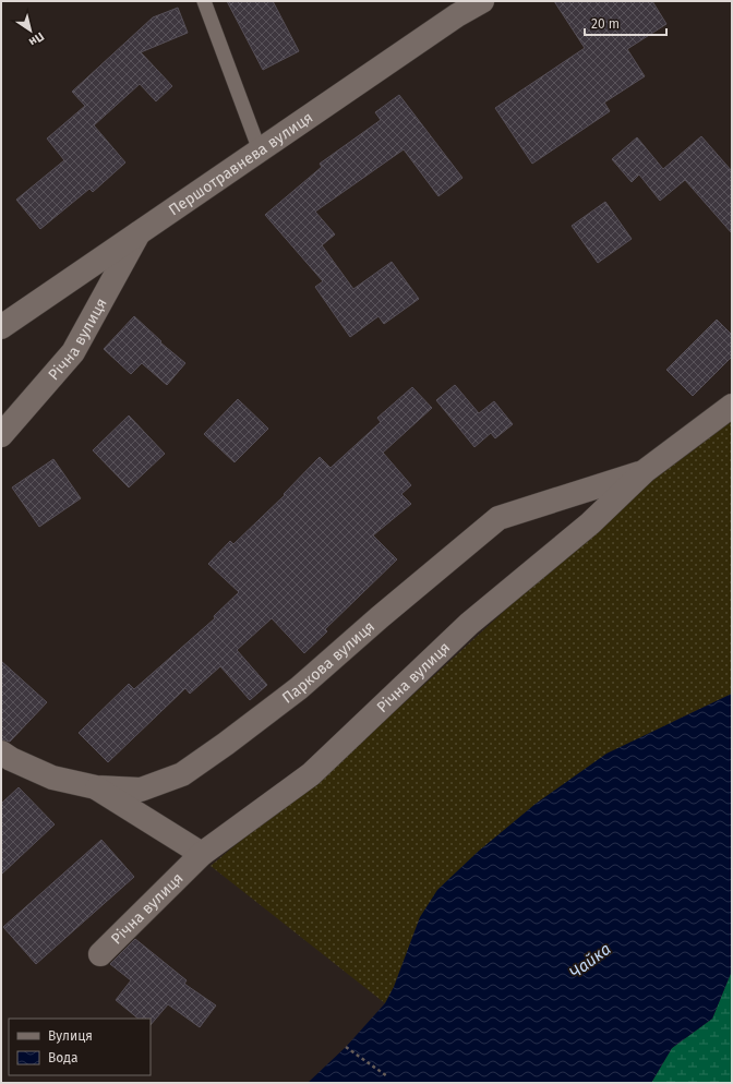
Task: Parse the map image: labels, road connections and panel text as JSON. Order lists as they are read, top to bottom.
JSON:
{
  "streets": {
    "street": ["Першотравнева вулиця", "Річна вулиця", "Паркова вулиця"]
  },
  "crossings": [
    ["Першотравнева вулиця", "Річна вулиця"],
    ["Річна вулиця", "Паркова вулиця"]
  ],
  "water": ["Чайка"],
  "legend": ["Вулиця", "Вода"],
  "scale_bar": "20 m",
  "north": "bottom right"
}
